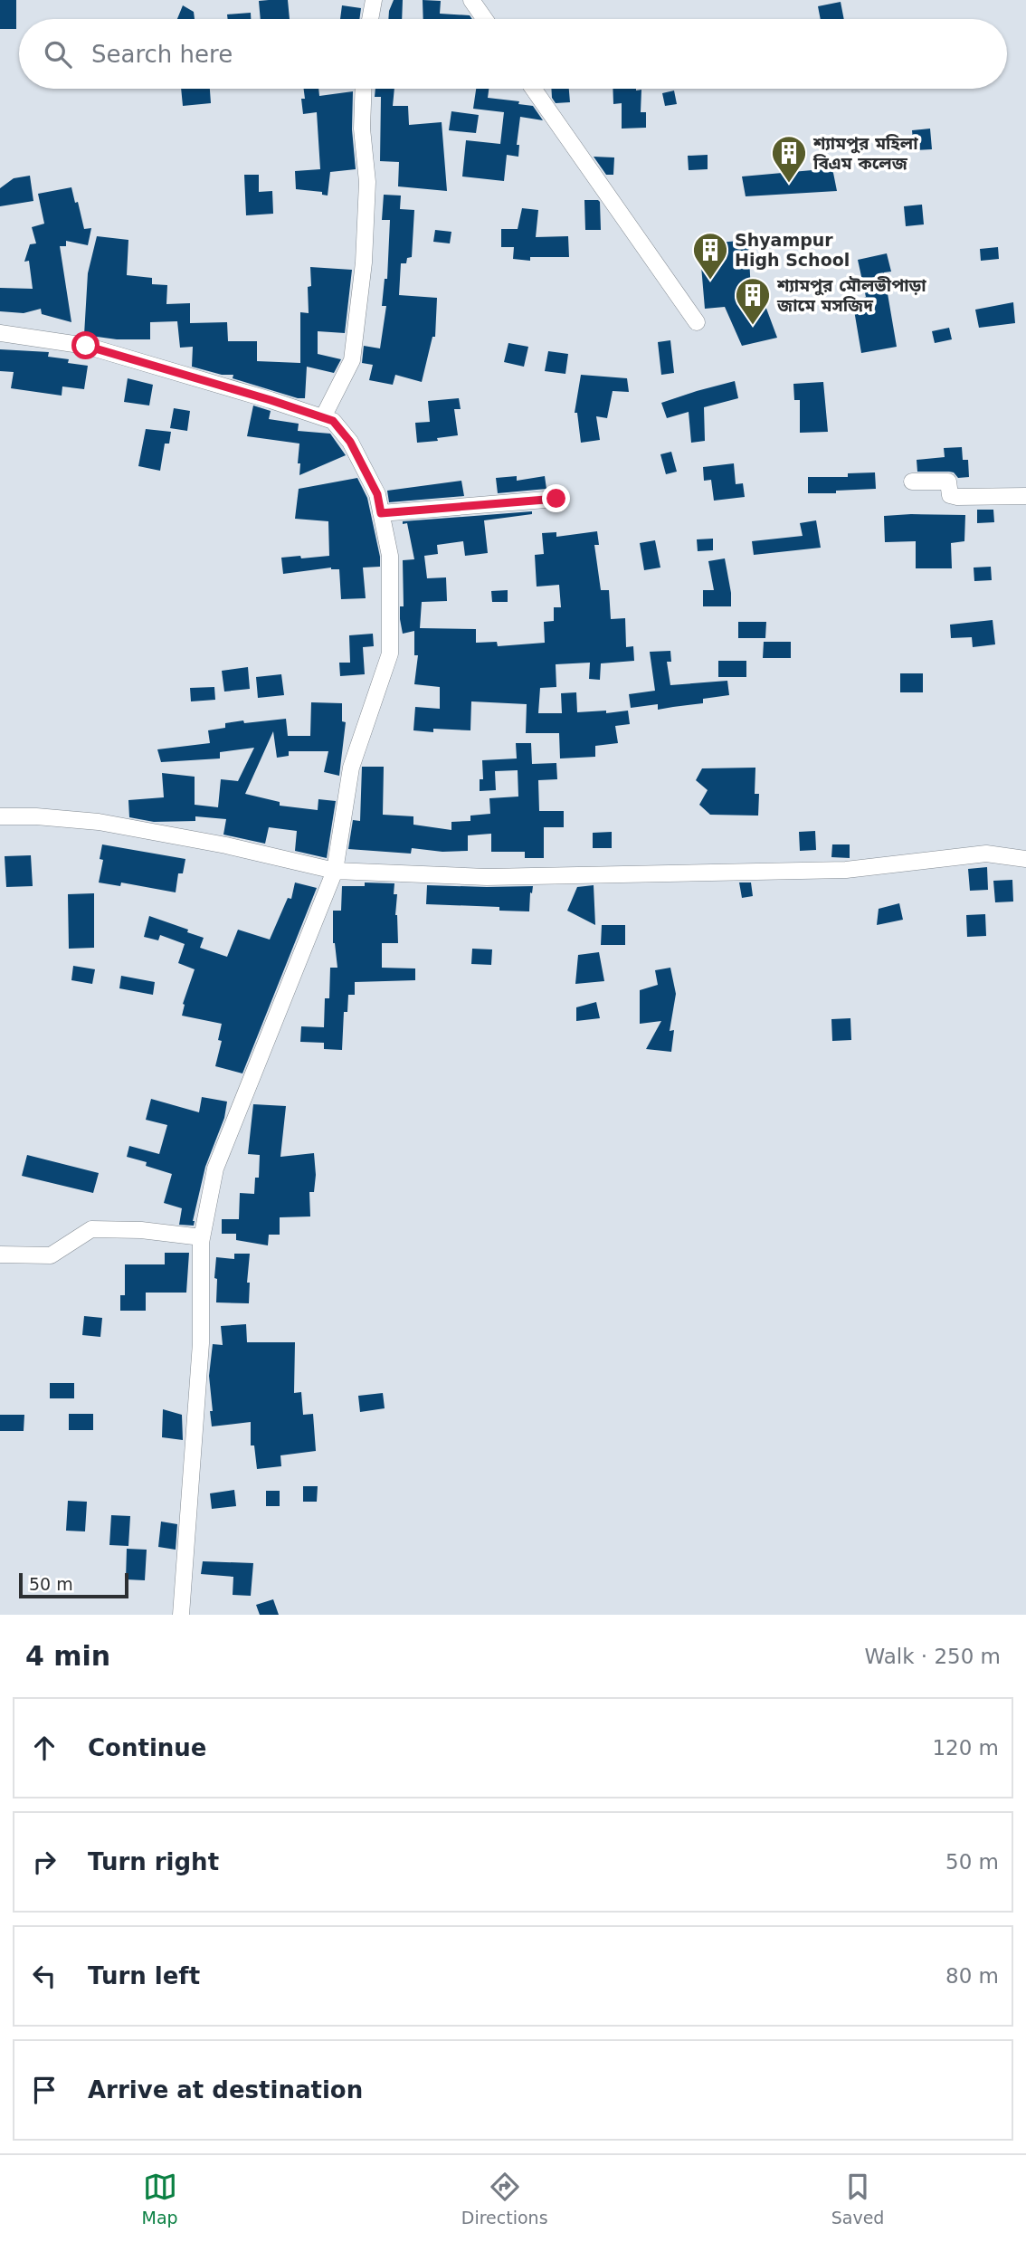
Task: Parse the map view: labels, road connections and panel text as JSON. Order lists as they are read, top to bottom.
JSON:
{
  "places": {
    "building": ["শ্যামপুর মহিলা বিএম কলেজ", "Shyampur High School", "শ্যামপুর মৌলভীপাড়া জামে মসজিদ"]
  },
  "scale_bar": "50 m",
  "page": {
    "search": "Search here",
    "scale": "50 m",
    "heading": ["4 min", "Walk · 250 m"],
    "list": [
      ["Continue", "120 m"],
      ["Turn right", "50 m"],
      ["Turn left", "80 m"],
      "Arrive at destination"
    ],
    "nav": ["Map", "Directions", "Saved"]
  }
}
